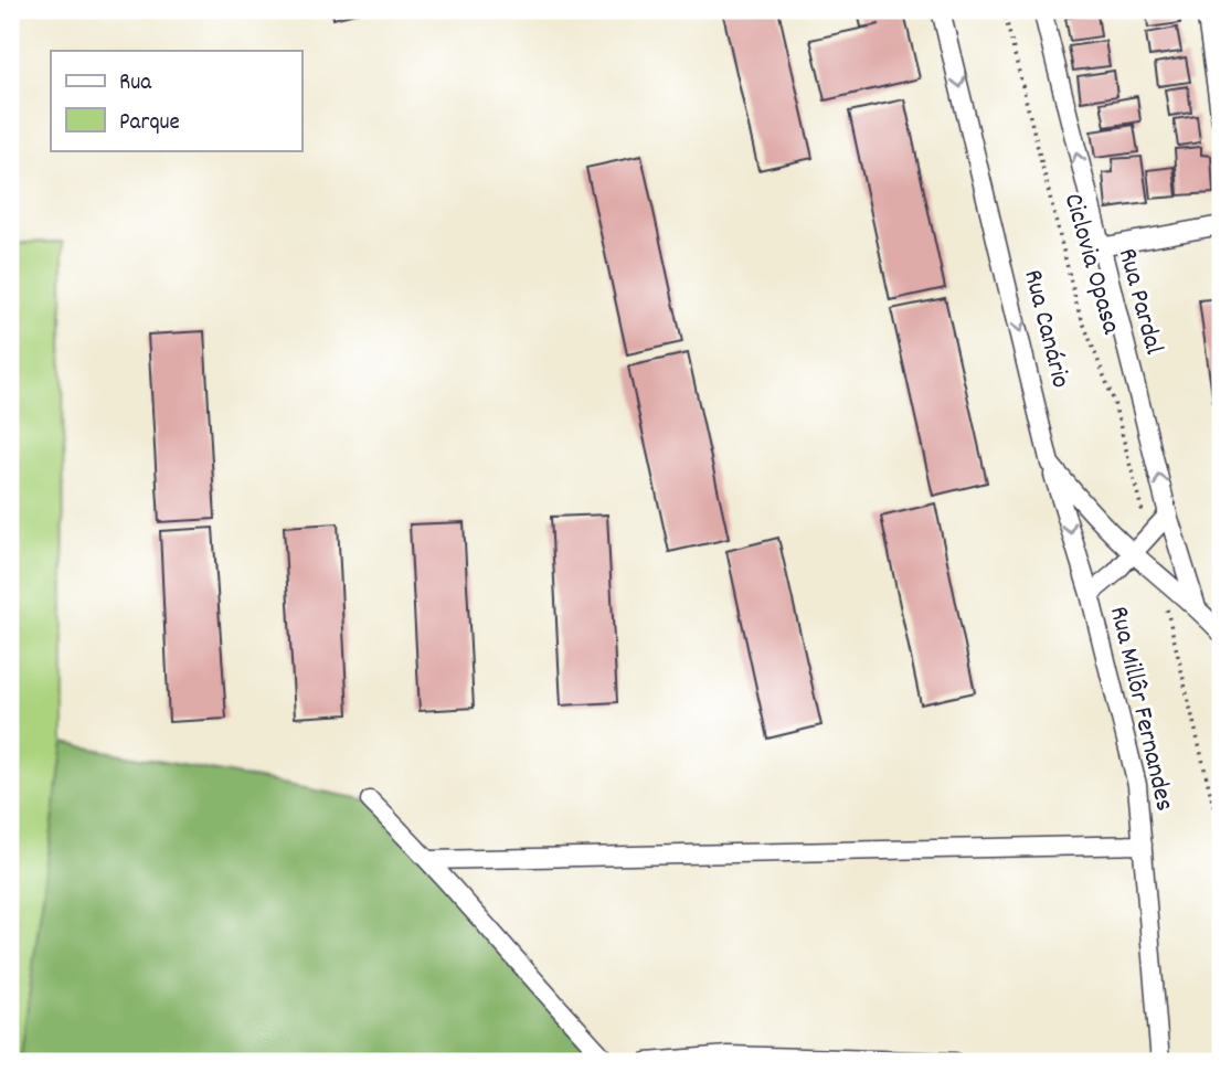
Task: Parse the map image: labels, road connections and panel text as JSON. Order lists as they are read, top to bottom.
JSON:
{
  "streets": {
    "street": ["Rua Pardal", "Rua Canário", "Rua Millôr Fernandes"],
    "path": ["Ciclovia Opasa"]
  },
  "crossings": [
    ["Rua Pardal", "Rua Canário"],
    ["Rua Canário", "Rua Millôr Fernandes"]
  ],
  "one_way": ["Rua Pardal", "Rua Canário"],
  "legend": ["Rua", "Parque"]
}
